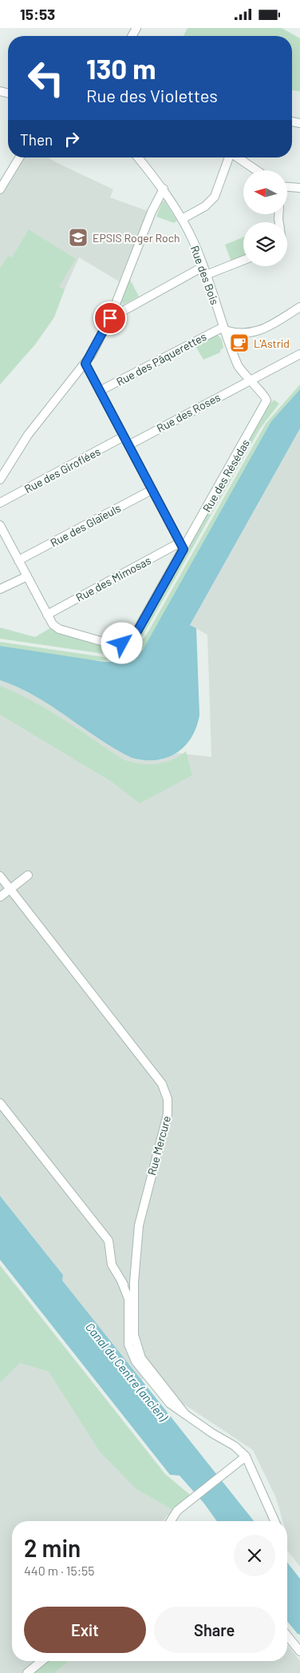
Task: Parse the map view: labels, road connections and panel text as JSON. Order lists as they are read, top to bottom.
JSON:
{
  "streets": {
    "street": [
      "Rue des Bois",
      "Rue des Pâquerettes",
      "Rue des Roses",
      "Rue des Giroflées",
      "Rue des Résédas",
      "Rue des Glaïeuls",
      "Rue des Mimosas",
      "Rue Mercure"
    ]
  },
  "crossings": [
    ["Rue des Bois", "Rue des Pâquerettes"],
    ["Rue des Bois", "Rue des Roses"],
    ["Rue des Bois", "Rue des Résédas"],
    ["Rue des Résédas", "Rue des Glaïeuls"],
    ["Rue des Résédas", "Rue des Mimosas"]
  ],
  "water": ["Canal du Centre (ancien)"],
  "places": {
    "school or university": ["EPSIS Roger Roch"],
    "cafe": ["L'Astrid"]
  },
  "north": "left",
  "page": {
    "status": "15:53",
    "turn": ["130 m", "Rue des Violettes"],
    "then": "Then",
    "heading": ["2 min", "440 m · 15:55"],
    "buttons": ["Exit", "Share"]
  }
}
